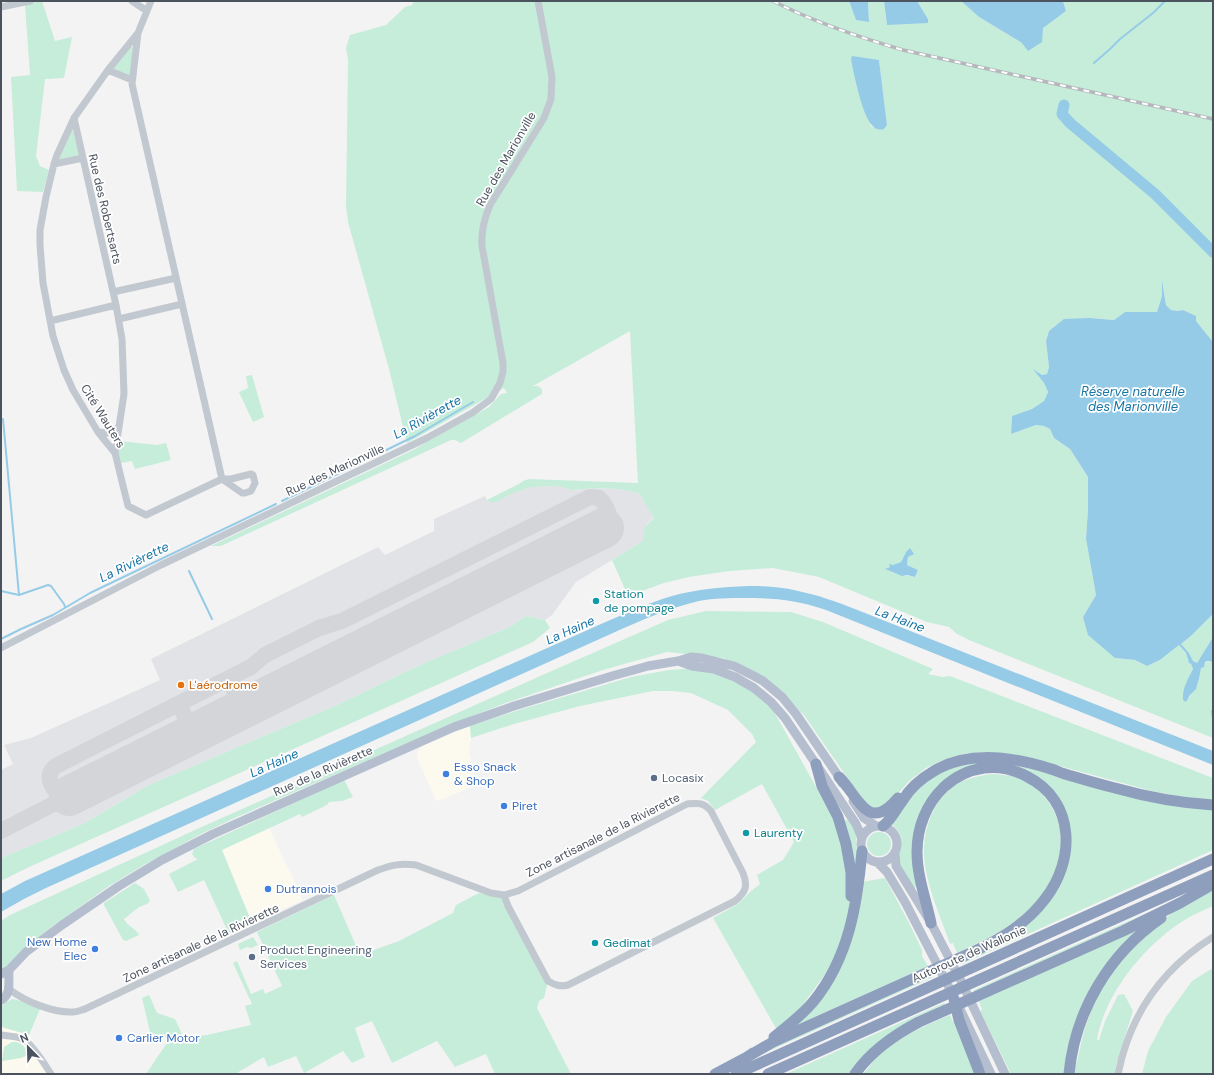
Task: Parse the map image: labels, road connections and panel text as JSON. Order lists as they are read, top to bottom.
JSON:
{
  "streets": {
    "highway": ["Autoroute de Wallonie"],
    "main road": ["Rue de la Rivièrette"],
    "street": [
      "Rue des Marionville",
      "Rue des Robertsarts",
      "Cité Wauters",
      "Zone artisanale de la Rivierette"
    ]
  },
  "crossings": [
    ["Rue des Robertsarts", "Cité Wauters"],
    ["Rue de la Rivièrette", "Zone artisanale de la Rivierette"]
  ],
  "water": ["Réserve naturelle des Marionville", "La Rivièrette", "La Haine"],
  "places": [
    "Station de pompage",
    "L'aérodrome",
    "Esso Snack & Shop",
    "Locasix",
    "Piret",
    "Laurenty",
    "Dutrannois",
    "Gedimat",
    "New Home Elec",
    "Product Engineering Services",
    "Carlier Motor"
  ],
  "north": "top left"
}
